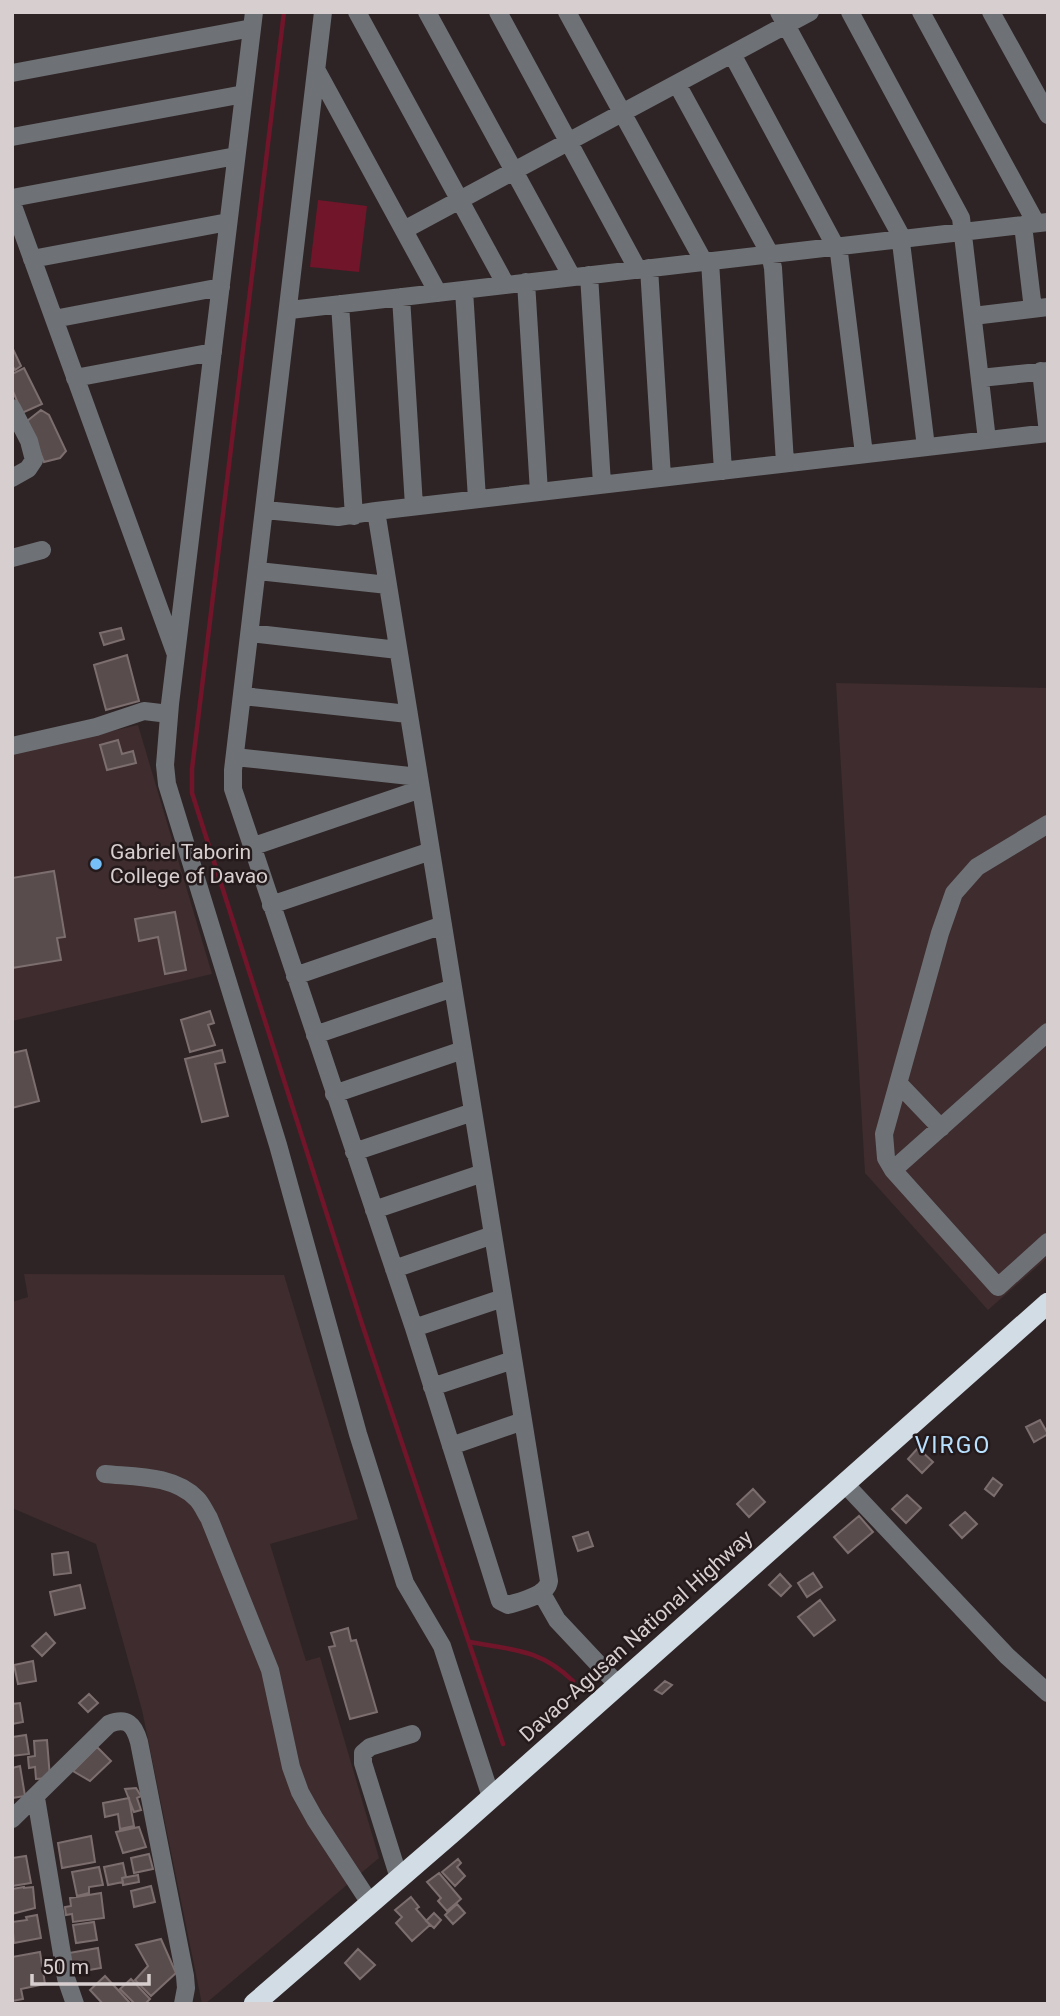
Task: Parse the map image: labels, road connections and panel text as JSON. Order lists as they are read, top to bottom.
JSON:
{
  "streets": {
    "highway": ["Davao-Agusan National Highway"]
  },
  "districts": ["VIRGO"],
  "places": ["Gabriel Taborin College of Davao"],
  "scale_bar": "50 m"
}
